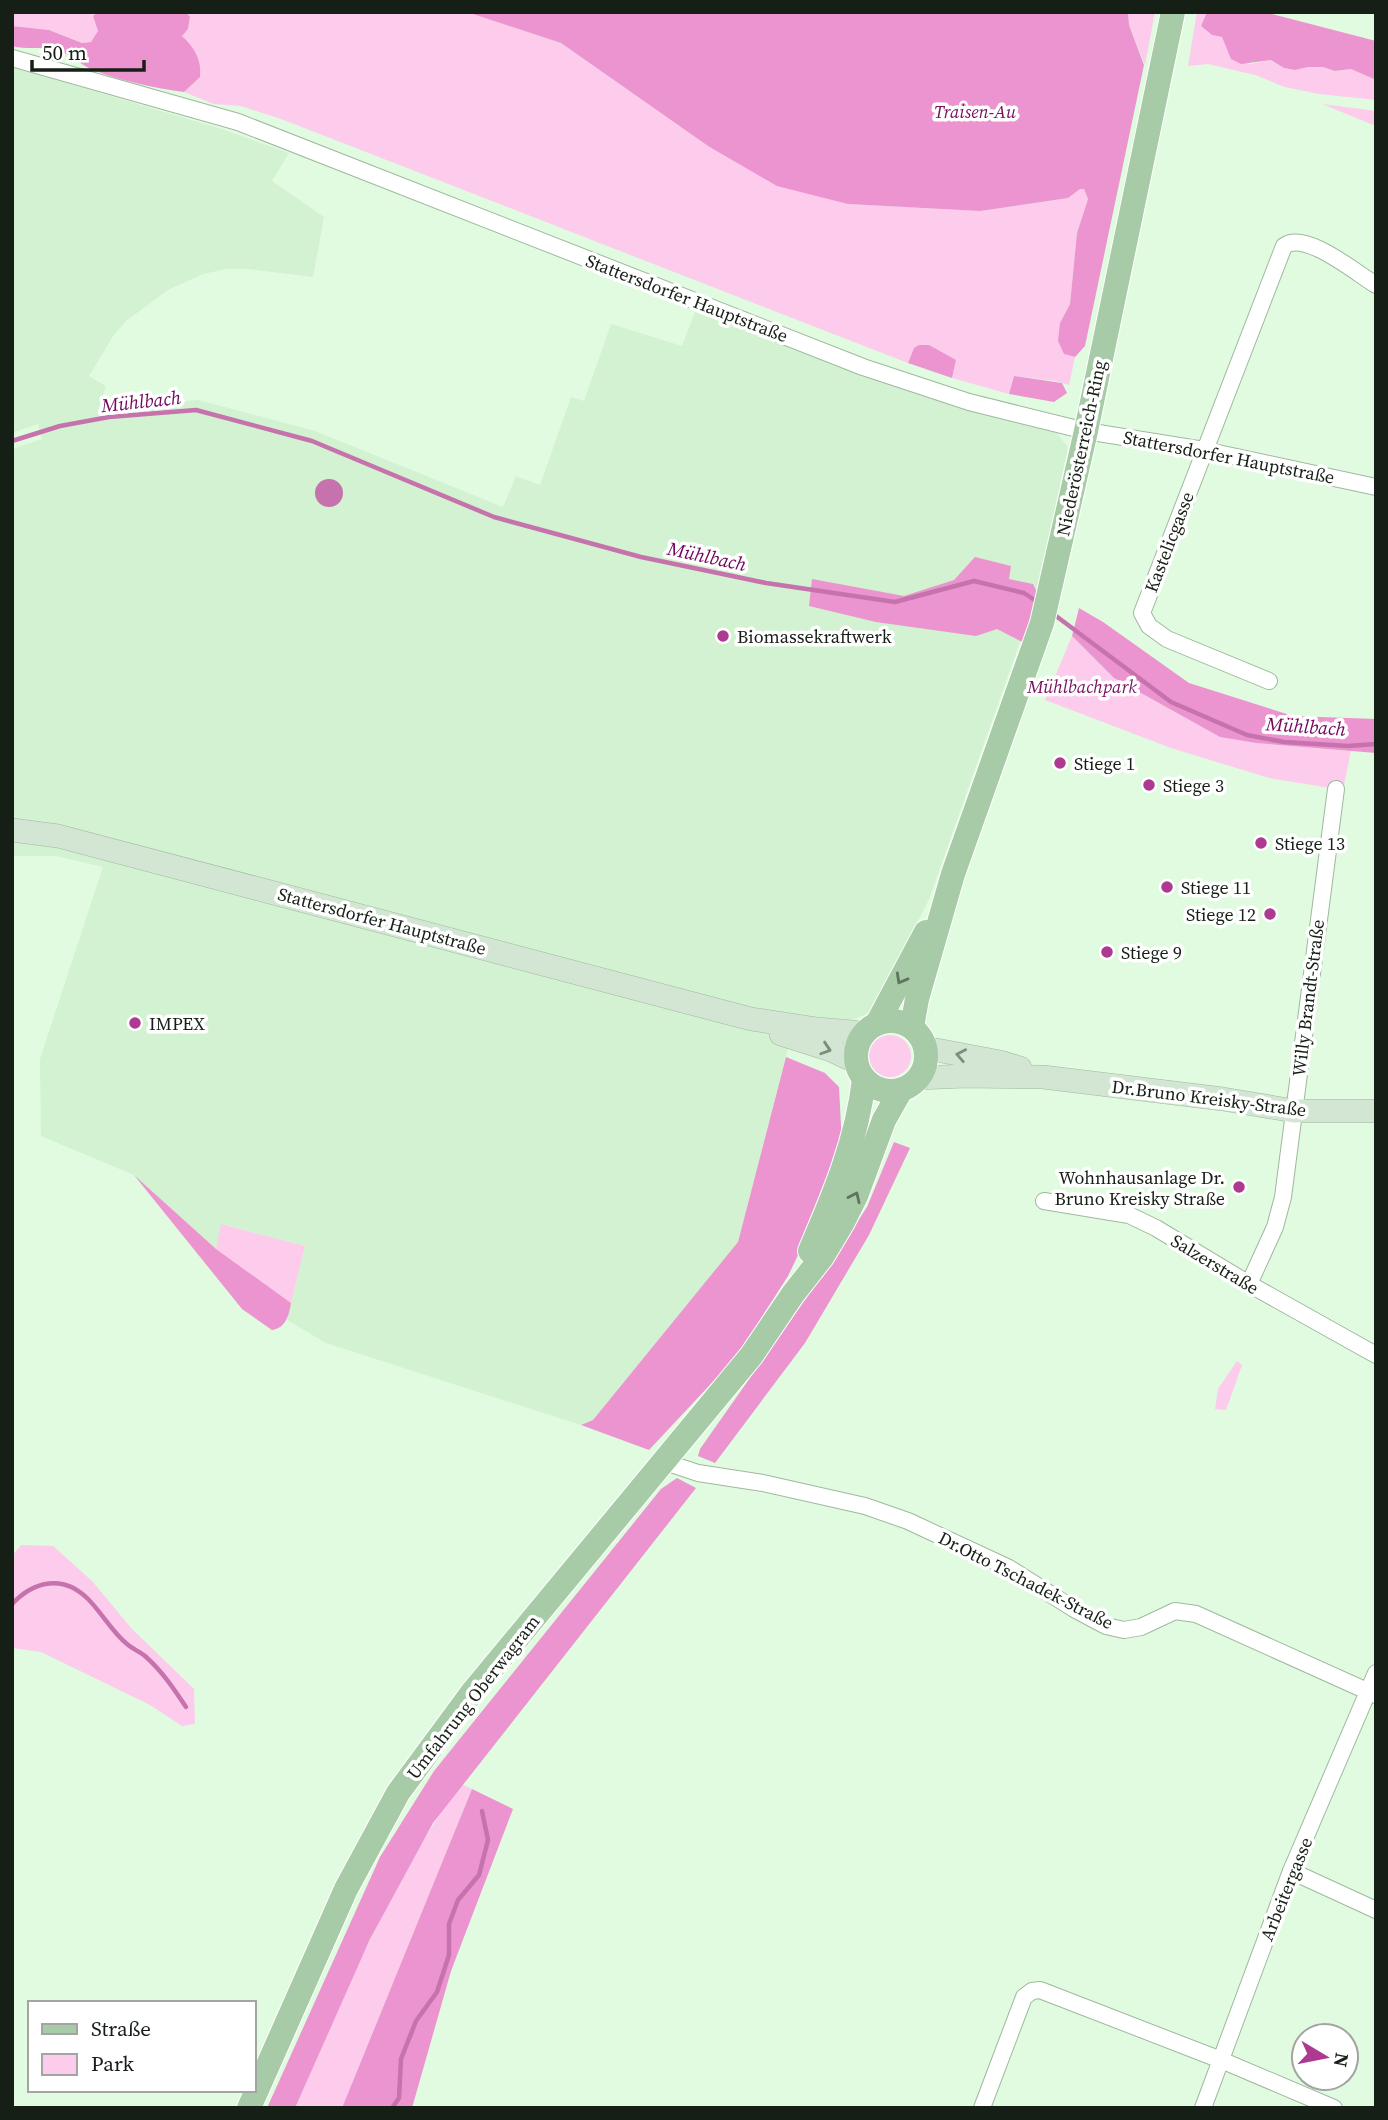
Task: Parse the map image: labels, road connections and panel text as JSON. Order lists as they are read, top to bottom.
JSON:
{
  "streets": {
    "main road": [
      "Stattersdorfer Hauptstraße",
      "Niederösterreich-Ring",
      "Dr.Bruno Kreisky-Straße",
      "Umfahrung Oberwagram"
    ],
    "street": [
      "Kastelicgasse",
      "Willy Brandt-Straße",
      "Salzerstraße",
      "Dr.Otto Tschadek-Straße",
      "Arbeitergasse"
    ]
  },
  "crossings": [
    ["Stattersdorfer Hauptstraße", "Niederösterreich-Ring"],
    ["Stattersdorfer Hauptstraße", "Kastelicgasse"],
    ["Stattersdorfer Hauptstraße", "Dr.Bruno Kreisky-Straße"],
    ["Niederösterreich-Ring", "Dr.Bruno Kreisky-Straße"],
    ["Willy Brandt-Straße", "Dr.Bruno Kreisky-Straße"],
    ["Willy Brandt-Straße", "Salzerstraße"],
    ["Dr.Otto Tschadek-Straße", "Umfahrung Oberwagram"],
    ["Dr.Otto Tschadek-Straße", "Arbeitergasse"]
  ],
  "water": ["Mühlbach"],
  "parks": ["Traisen-Au", "Mühlbachpark"],
  "places": [
    "Biomassekraftwerk",
    "Stiege 1",
    "Stiege 3",
    "Stiege 13",
    "Stiege 11",
    "Stiege 12",
    "Stiege 9",
    "IMPEX",
    "Wohnhausanlage Dr. Bruno Kreisky Straße"
  ],
  "legend": ["Straße", "Park"],
  "scale_bar": "50 m",
  "north": "right"
}
